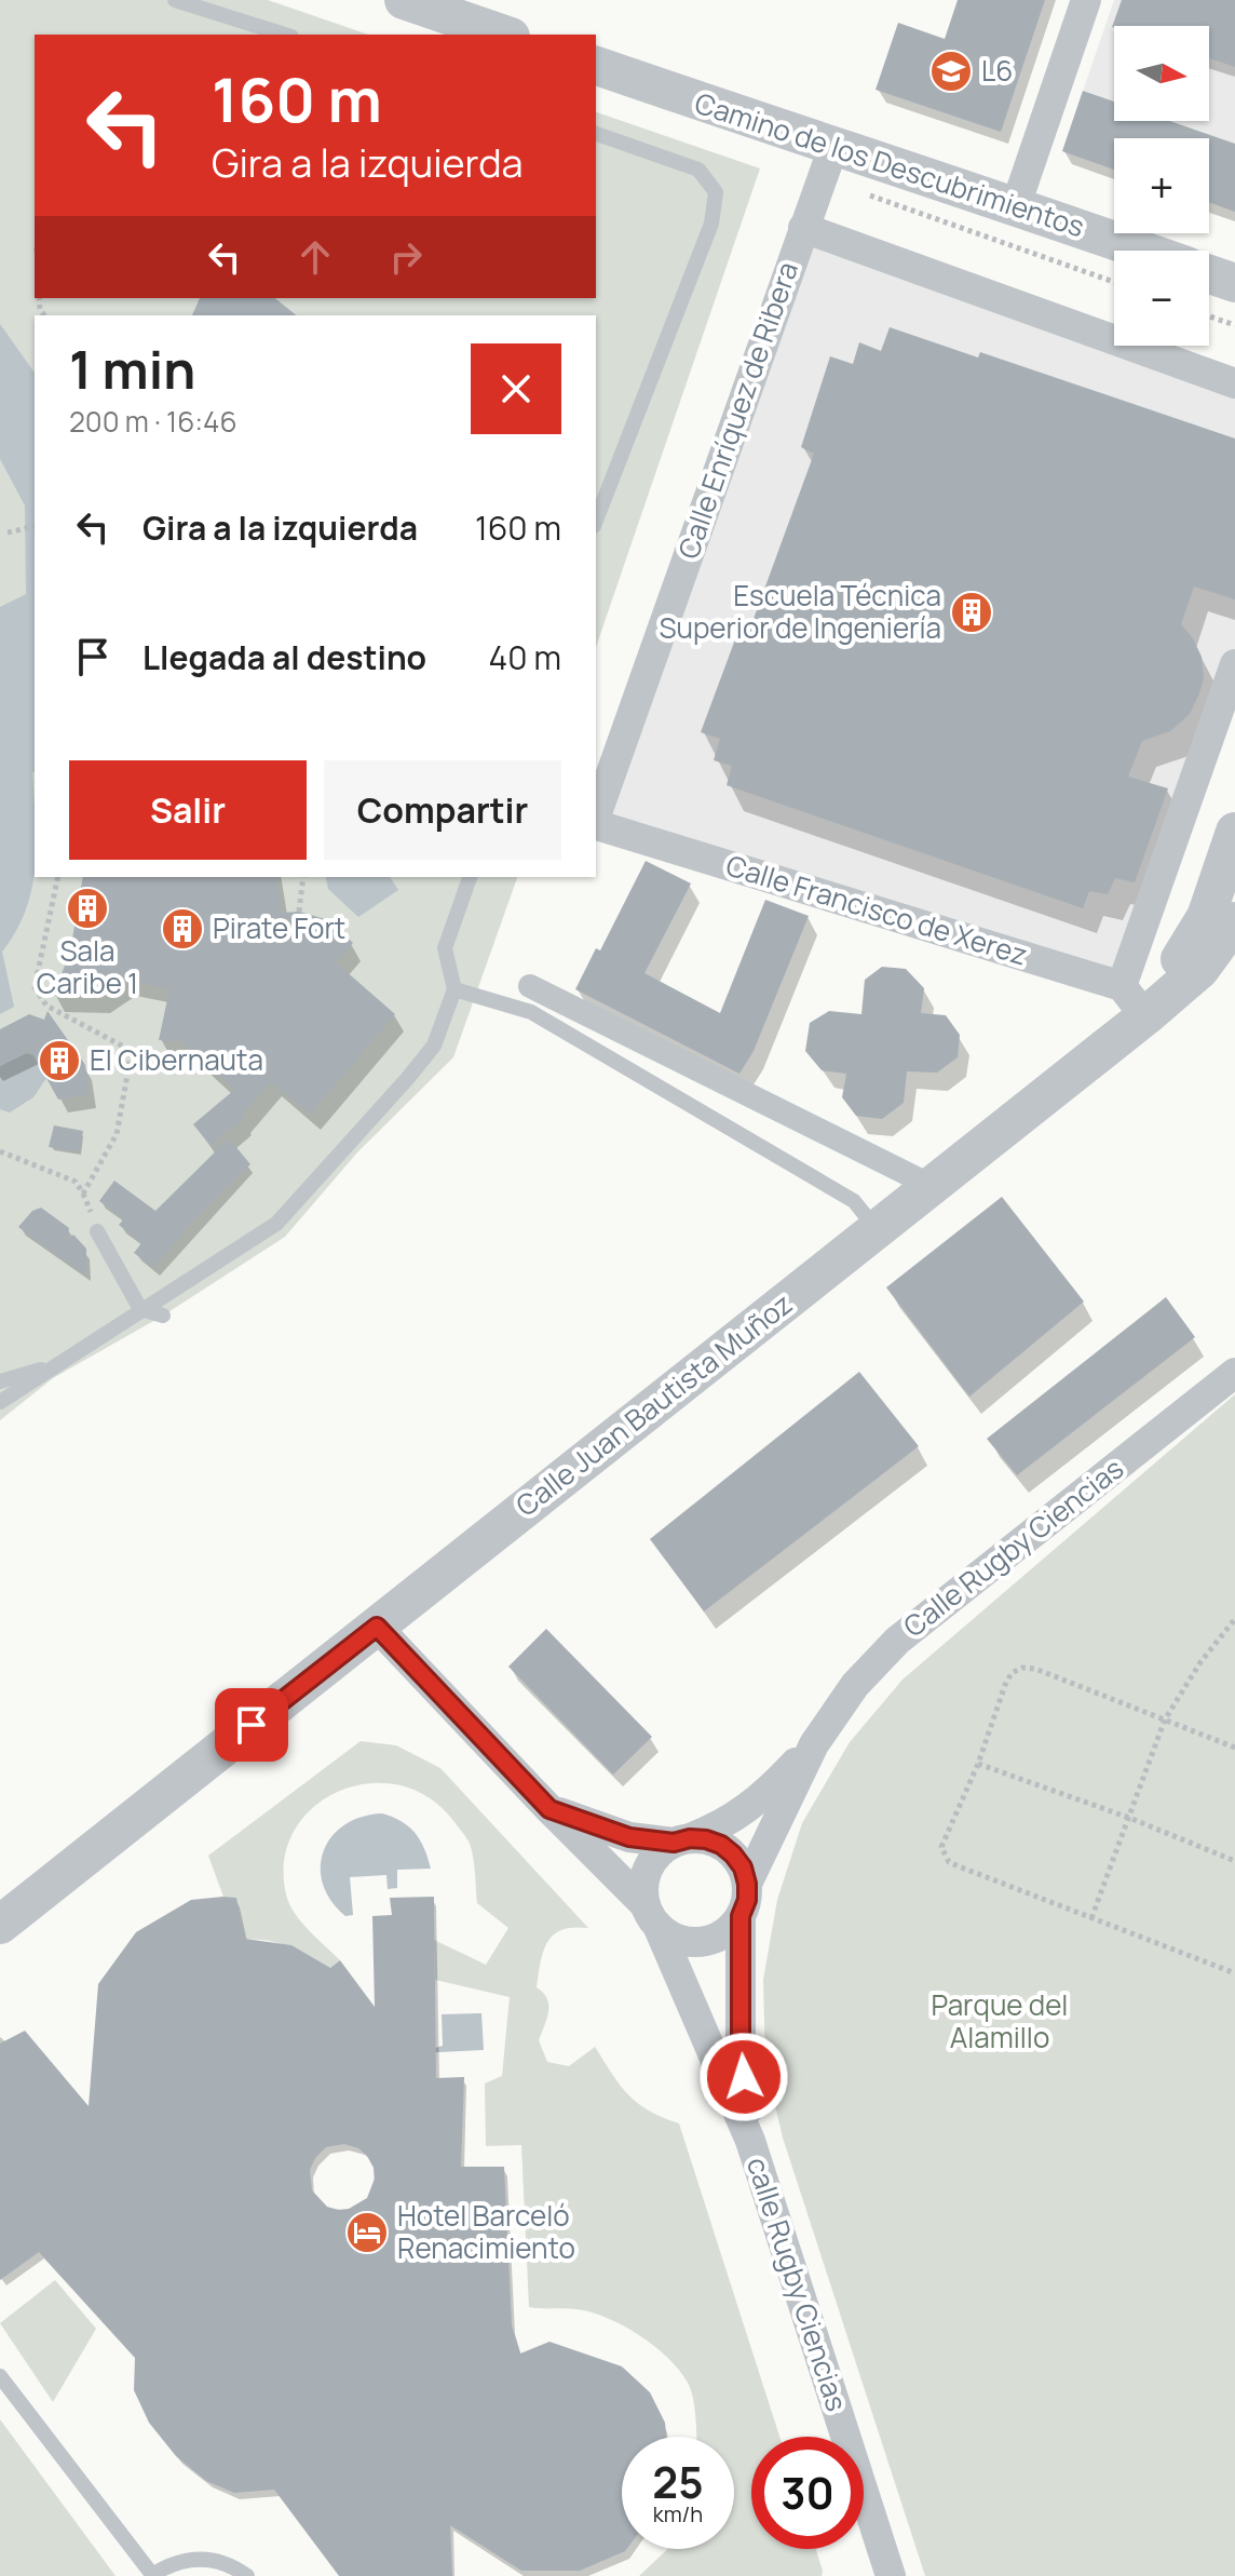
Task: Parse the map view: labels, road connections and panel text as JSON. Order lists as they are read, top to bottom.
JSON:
{
  "streets": {
    "street": [
      "Camino de los Descubrimientos",
      "Calle Enríquez de Ribera",
      "Calle Francisco de Xerez",
      "Calle Juan Bautista Muñoz",
      "Calle Rugby Ciencias",
      "calle Rugby Ciencias"
    ]
  },
  "crossings": [
    ["Camino de los Descubrimientos", "Calle Enríquez de Ribera"]
  ],
  "parks": ["Parque del Alamillo"],
  "places": {
    "school or university": ["L6"],
    "building": [
      "Escuela Técnica Superior de Ingeniería",
      "Sala Caribe 1",
      "Pirate Fort",
      "El Cibernauta"
    ],
    "hotel": ["Hotel Barceló Renacimiento"]
  },
  "north": "right",
  "page": {
    "map_buttons": ["+", "−"],
    "turn": ["160 m", "Gira a la izquierda"],
    "heading": ["1 min", "200 m · 16:46"],
    "list": [
      {
        "name": "Gira a la izquierda",
        "value": "160 m"
      },
      {
        "name": "Llegada al destino",
        "value": "40 m"
      }
    ],
    "buttons": ["Salir", "Compartir"],
    "speed": "25 km/h",
    "limit": "30"
  }
}
